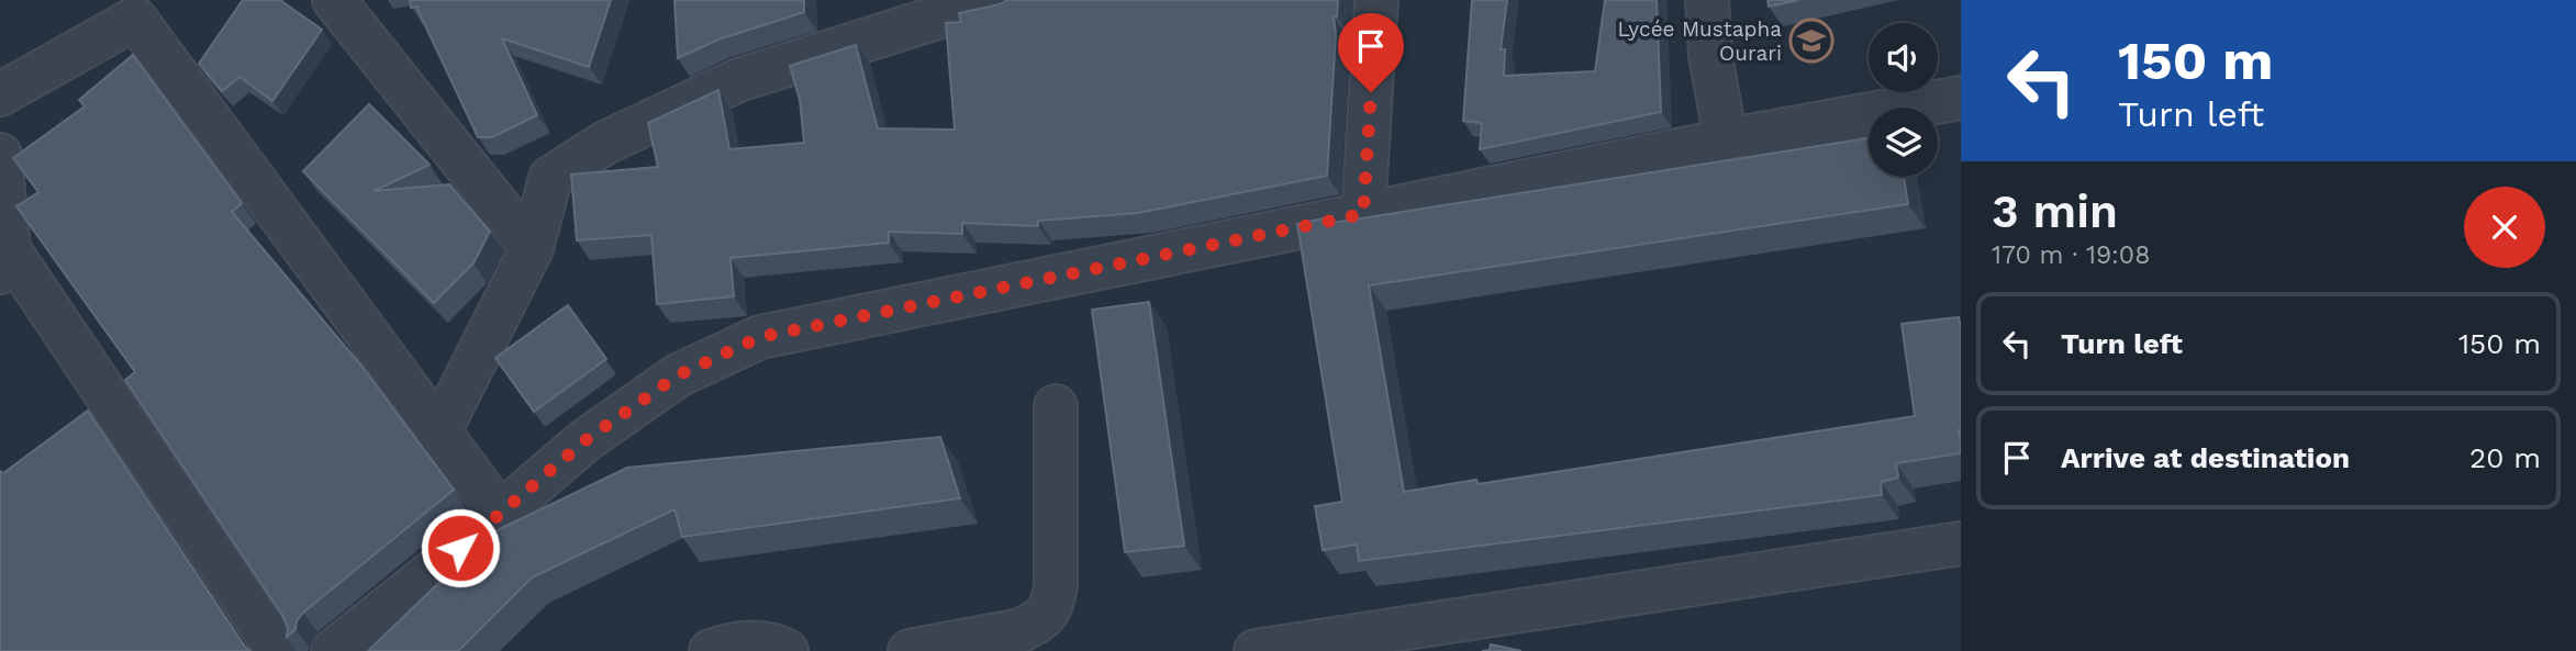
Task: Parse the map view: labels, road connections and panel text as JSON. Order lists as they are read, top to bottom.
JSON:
{
  "places": {
    "school or university": ["Lycée Mustapha Ourari"]
  },
  "page": {
    "turn": ["150 m", "Turn left"],
    "heading": ["3 min", "170 m · 19:08"],
    "list": [
      {
        "name": "Turn left",
        "value": "150 m"
      },
      {
        "name": "Arrive at destination",
        "value": "20 m"
      }
    ]
  }
}
